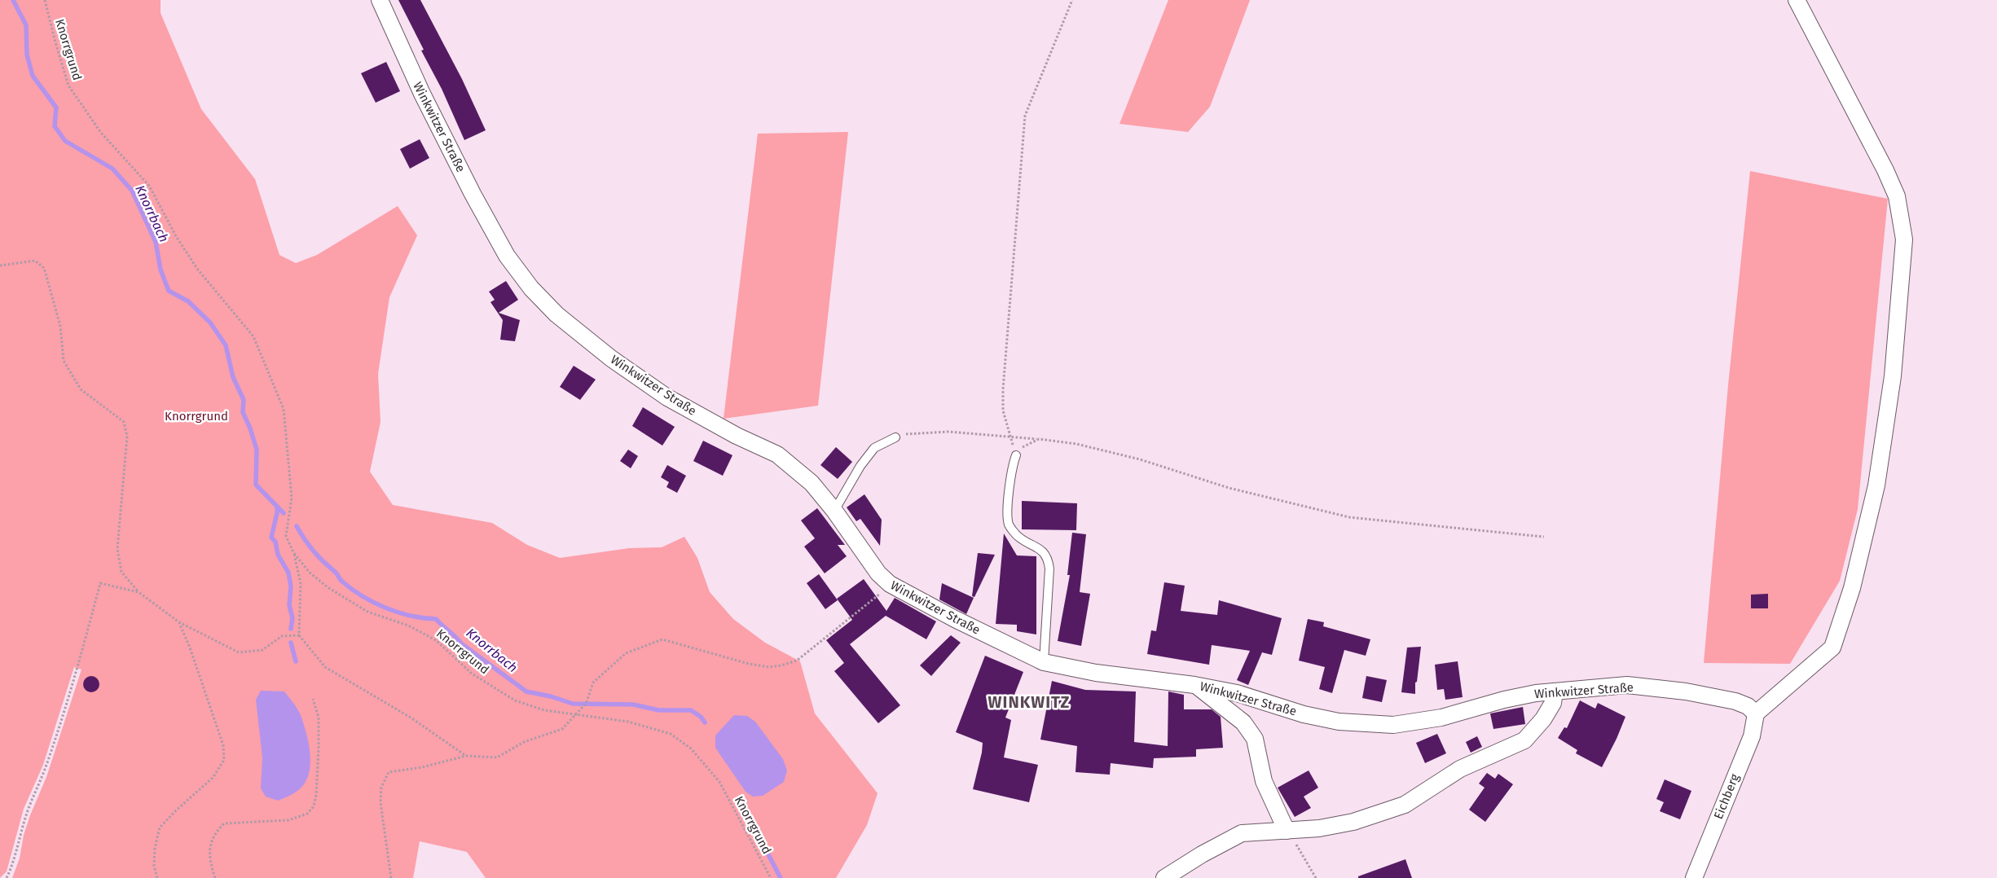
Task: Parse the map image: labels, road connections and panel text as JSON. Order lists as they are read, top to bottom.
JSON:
{
  "streets": {
    "street": ["Winkwitzer Straße", "Eichberg"],
    "path": ["Knorrgrund"]
  },
  "crossings": [
    ["Winkwitzer Straße", "Eichberg"]
  ],
  "districts": ["WINKWITZ"],
  "water": ["Knorrbach"],
  "parks": ["Knorrgrund"]
}
